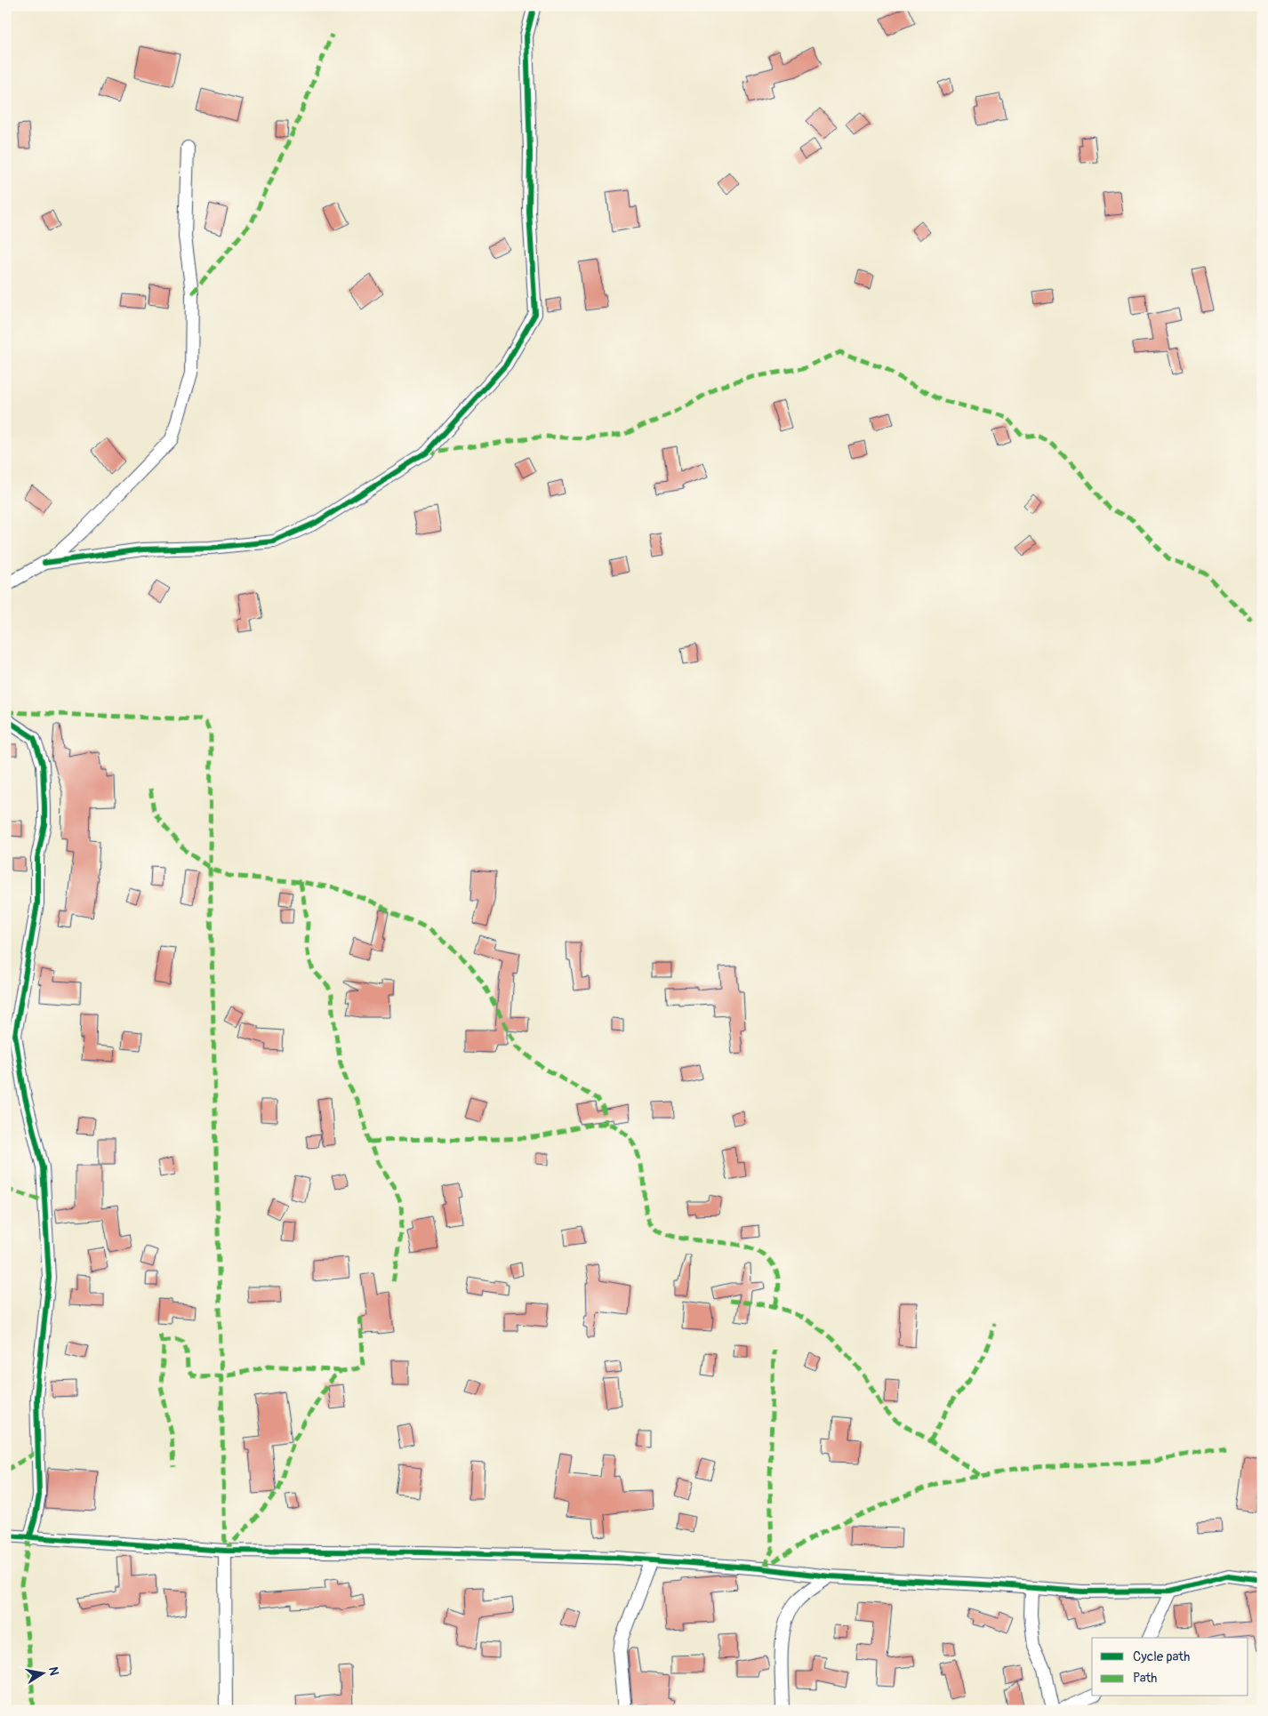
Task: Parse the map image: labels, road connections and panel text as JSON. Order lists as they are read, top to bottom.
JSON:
{
  "legend": ["Cycle path", "Path"],
  "north": "right"
}
